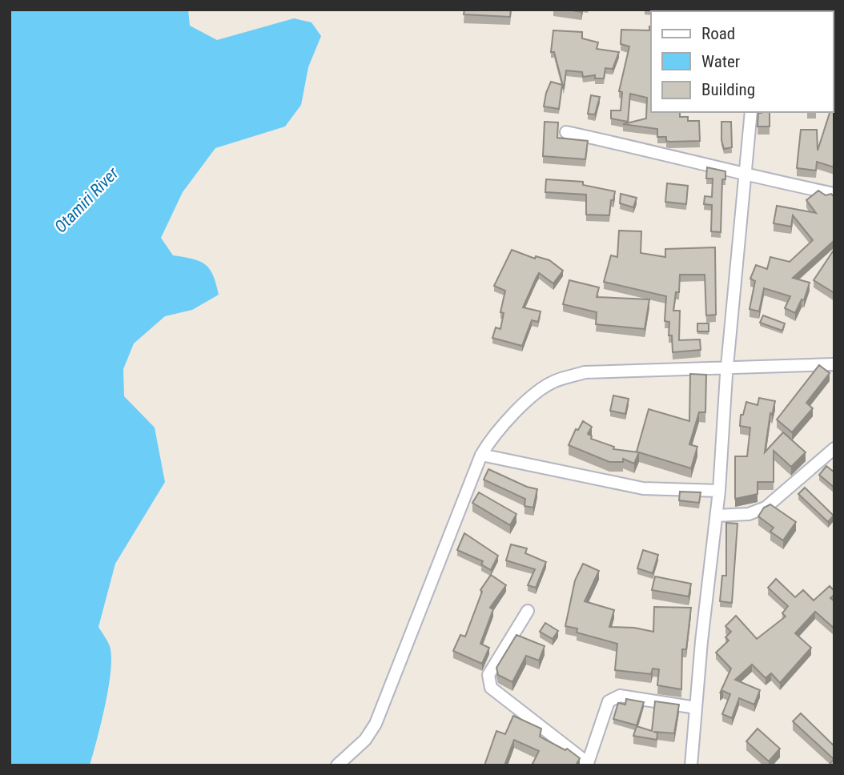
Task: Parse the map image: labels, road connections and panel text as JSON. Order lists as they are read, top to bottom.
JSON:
{
  "water": ["Otamiri River"],
  "legend": ["Road", "Water", "Building"]
}
